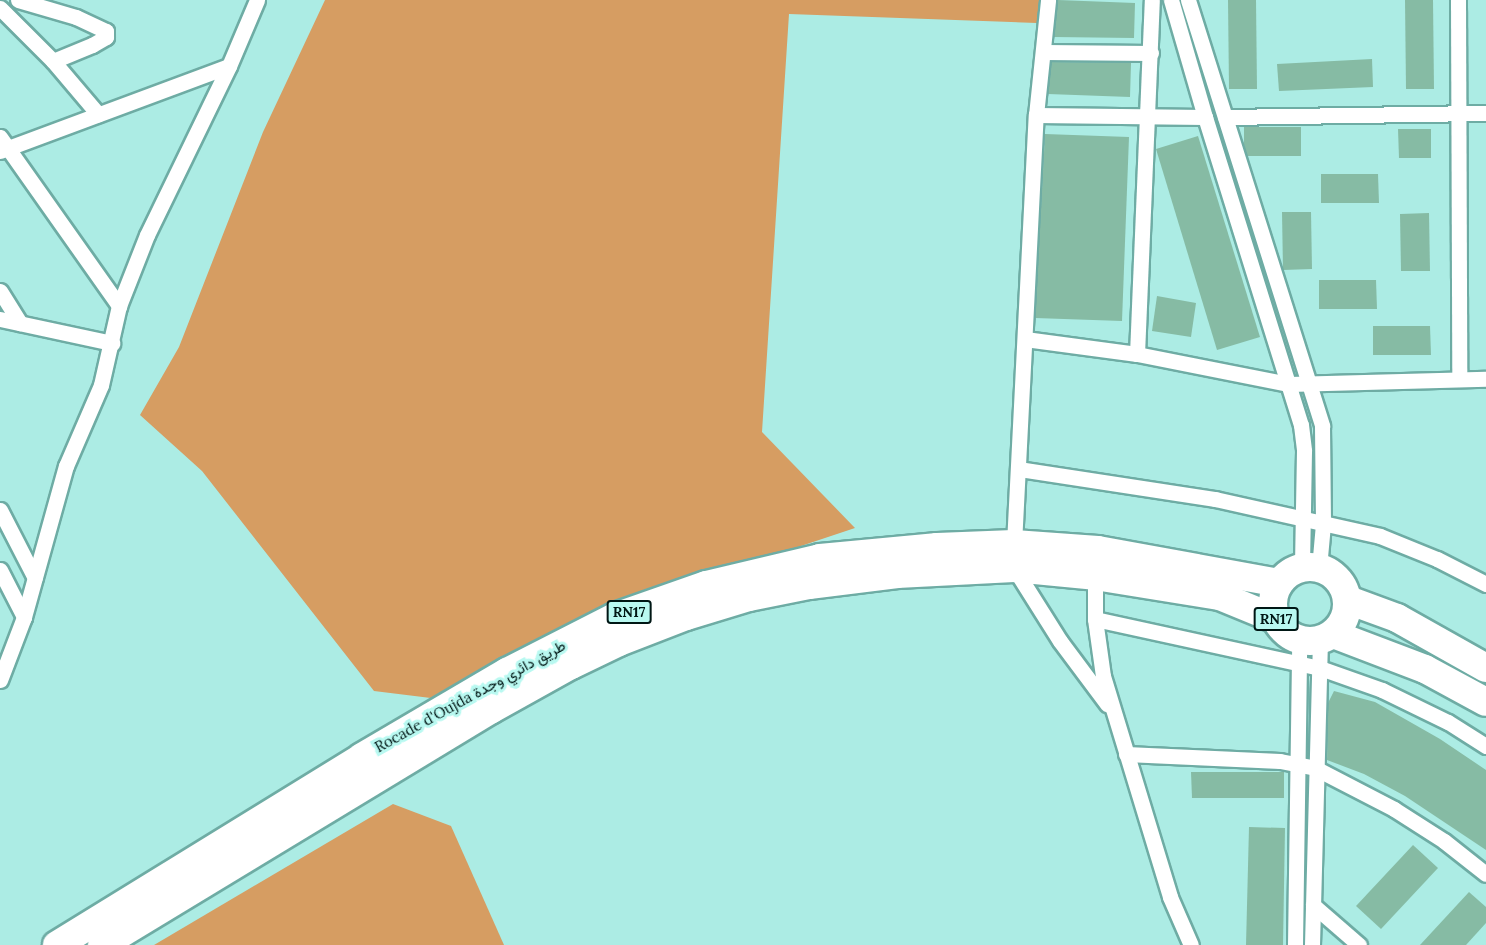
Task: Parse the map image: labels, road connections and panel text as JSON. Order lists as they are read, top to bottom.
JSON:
{
  "streets": {
    "highway": ["RN17", "Rocade d'Oujda طريق دائري وجدة"]
  },
  "crossings": [
    ["RN17", "Rocade d'Oujda طريق دائري وجدة"]
  ]
}
